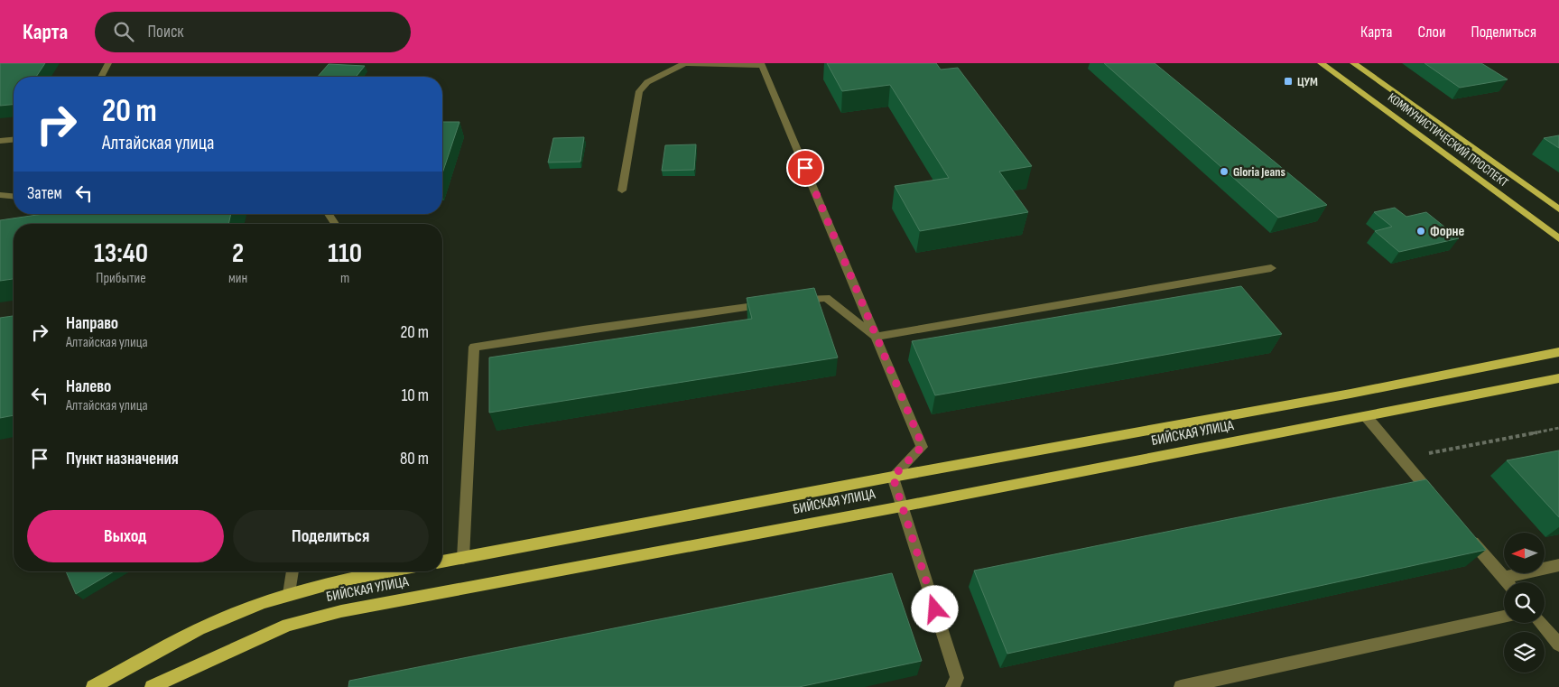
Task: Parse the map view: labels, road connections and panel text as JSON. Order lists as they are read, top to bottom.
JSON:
{
  "streets": {
    "main road": ["КОММУНИСТИЧЕСКИЙ ПРОСПЕКТ", "БИЙСКАЯ УЛИЦА"]
  },
  "places": {
    "transit": ["ЦУМ"],
    "other": ["Gloria Jeans", "Форне"]
  },
  "north": "left",
  "page": {
    "header": "Карта",
    "search": "Поиск",
    "nav": ["Карта", "Слои", "Поделиться"],
    "turn": ["20 m", "Алтайская улица"],
    "then": "Затем",
    "eta": [
      "13:40",
      "Прибытие",
      "2",
      "мин",
      "110",
      "m"
    ],
    "list": [
      {
        "name": "Направо",
        "note": "Алтайская улица",
        "value": "20 m"
      },
      {
        "name": "Налево",
        "note": "Алтайская улица",
        "value": "10 m"
      },
      {
        "name": "Пункт назначения",
        "value": "80 m"
      }
    ],
    "buttons": ["Выход", "Поделиться"]
  }
}
